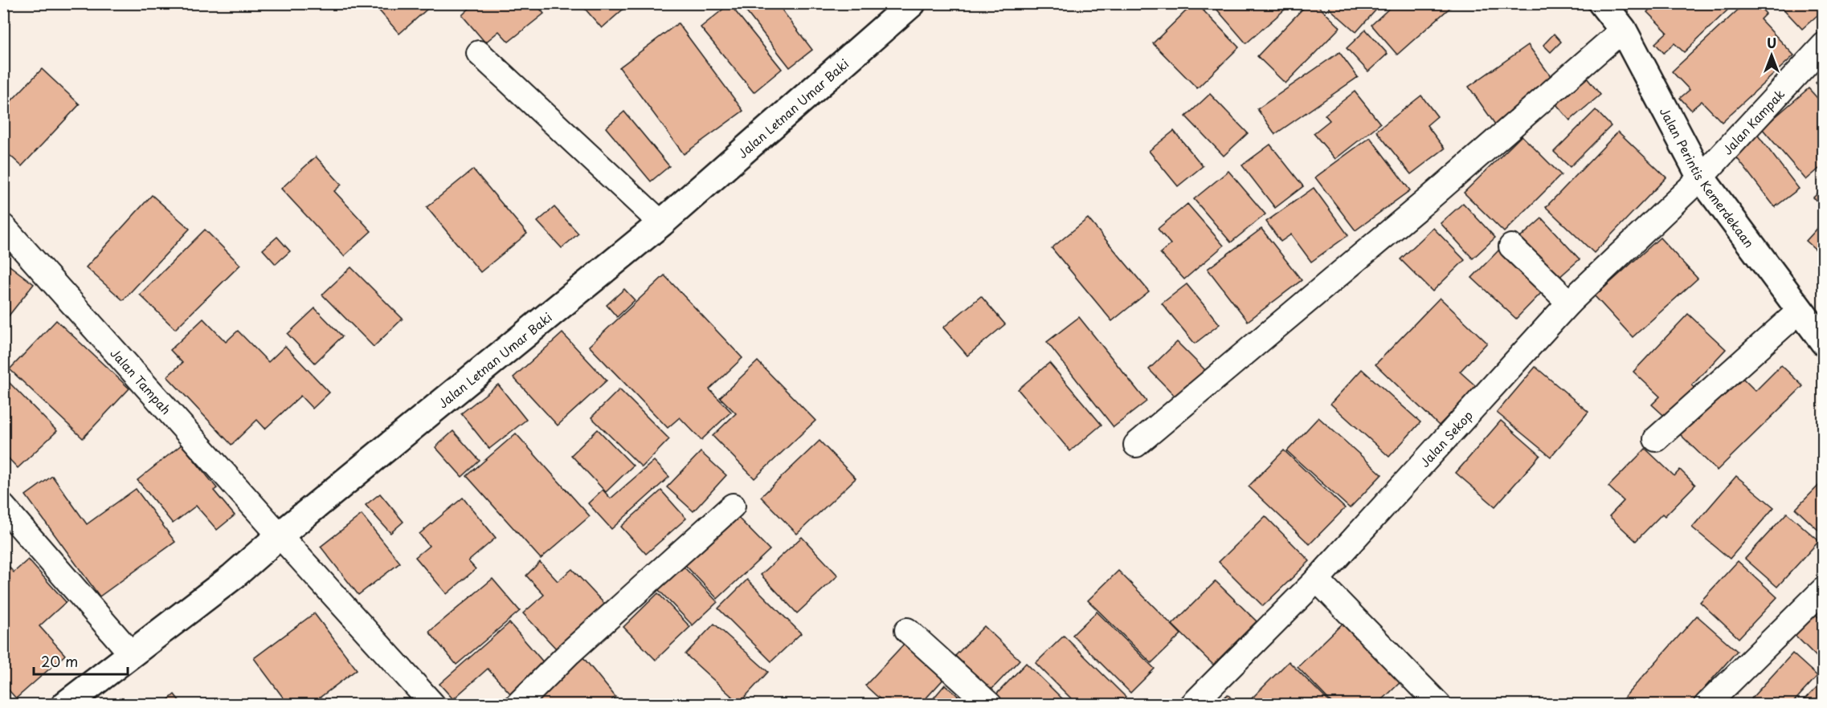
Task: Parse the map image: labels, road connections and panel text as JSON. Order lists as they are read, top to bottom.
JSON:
{
  "streets": {
    "street": [
      "Jalan Letnan Umar Baki",
      "Jalan Kampak",
      "Jalan Perintis Kemerdekaan",
      "Jalan Tampah",
      "Jalan Sekop"
    ]
  },
  "crossings": [
    ["Jalan Letnan Umar Baki", "Jalan Tampah"],
    ["Jalan Kampak", "Jalan Perintis Kemerdekaan"],
    ["Jalan Kampak", "Jalan Sekop"],
    ["Jalan Perintis Kemerdekaan", "Jalan Sekop"]
  ],
  "scale_bar": "20 m",
  "north": "top"
}
